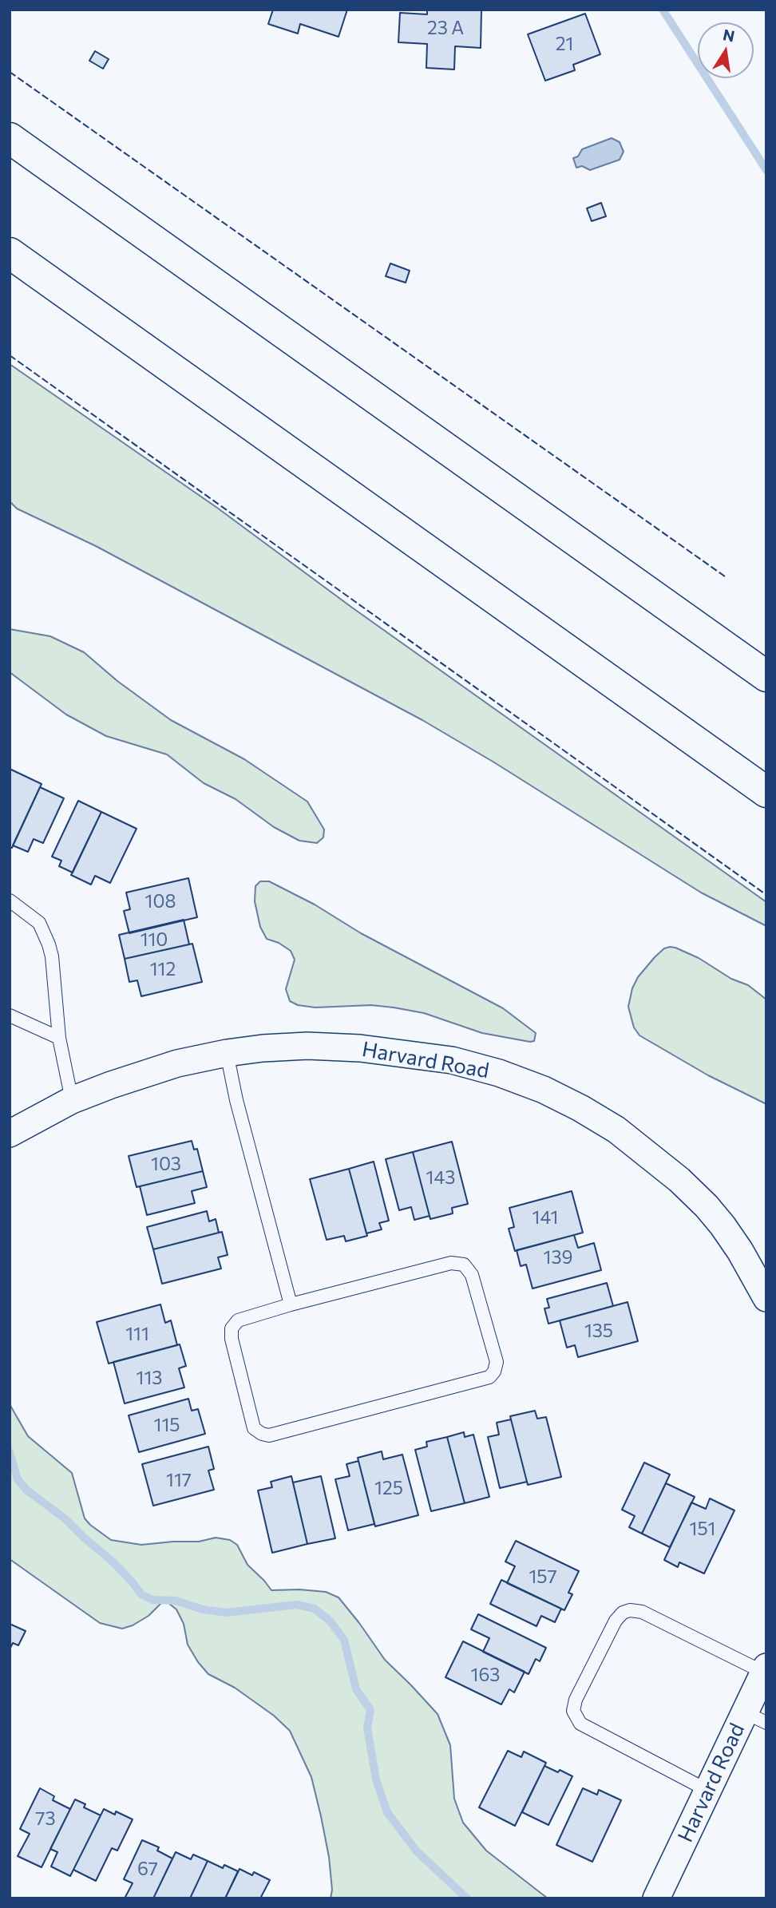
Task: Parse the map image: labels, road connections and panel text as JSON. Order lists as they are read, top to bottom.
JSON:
{
  "streets": {
    "street": ["Harvard Road"]
  },
  "house_numbers": [
    "23 A",
    "21",
    "108",
    "110",
    "112",
    "103",
    "143",
    "141",
    "139",
    "135",
    "111",
    "113",
    "115",
    "117",
    "125",
    "151",
    "157",
    "163",
    "73",
    "67"
  ],
  "north": "top"
}
